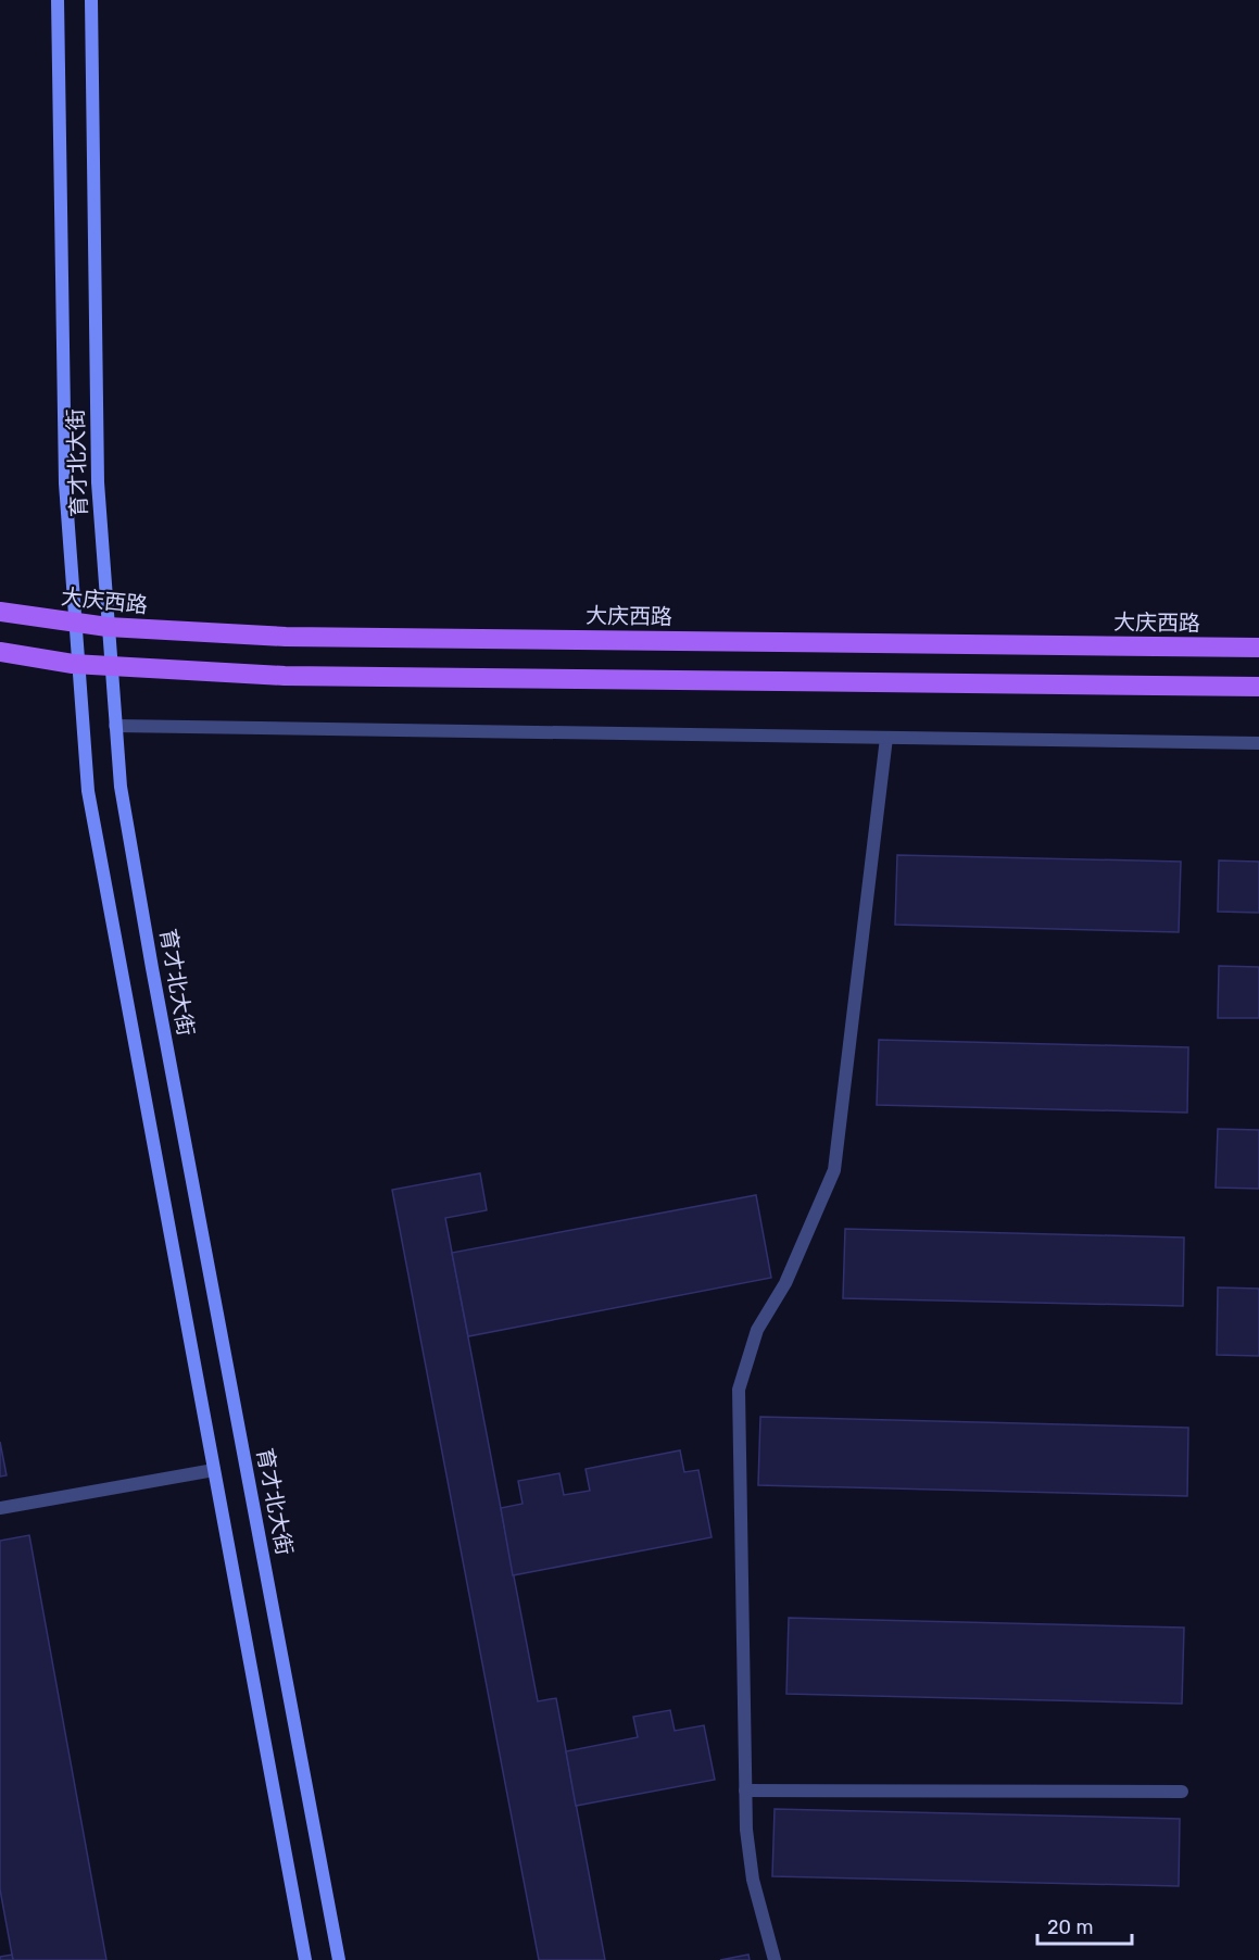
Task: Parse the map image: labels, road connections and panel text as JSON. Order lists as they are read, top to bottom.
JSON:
{
  "streets": {
    "main road": ["育才北大街", "大庆西路"]
  },
  "crossings": [
    ["育才北大街", "大庆西路"]
  ],
  "scale_bar": "20 m"
}
